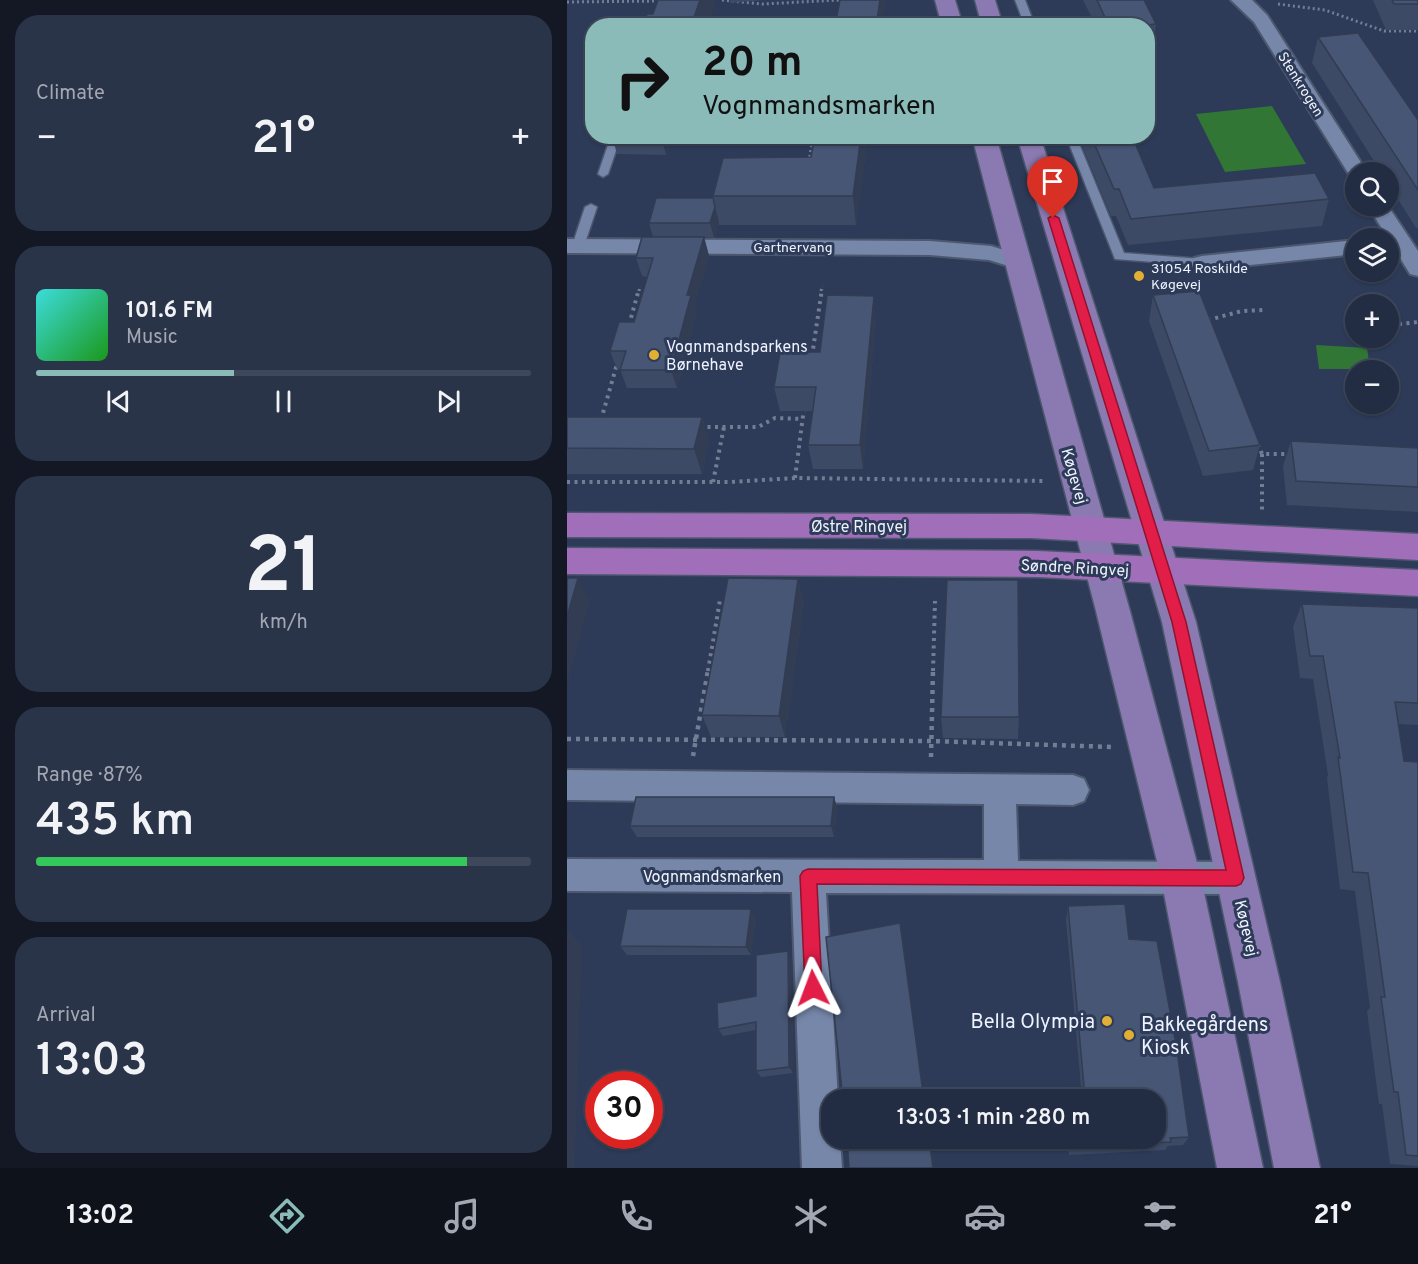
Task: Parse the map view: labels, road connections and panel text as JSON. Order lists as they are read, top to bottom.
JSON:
{
  "streets": {
    "main road": ["Østre Ringvej", "Søndre Ringvej"],
    "street": [
      "Stenkrogen",
      "Gartnervang",
      "Køgevej",
      "Vognmandsmarken"
    ]
  },
  "crossings": [
    ["Gartnervang", "Køgevej"],
    ["Køgevej", "Østre Ringvej"],
    ["Køgevej", "Søndre Ringvej"],
    ["Køgevej", "Vognmandsmarken"]
  ],
  "places": [
    "31054 Roskilde Køgevej",
    "Vognmandsparkens Børnehave",
    "Bella Olympia",
    "Bakkegårdens Kiosk"
  ],
  "page": {
    "tile": [
      "Climate",
      ["21", "km/h"],
      ["Range · 87%", "435 km"],
      ["Arrival", "13:03"]
    ],
    "turn": ["20 m", "Vognmandsmarken"],
    "heat": ["−", "21°", "+"],
    "map_buttons": ["+", "−"],
    "song": ["101.6 FM", "Music"],
    "limit": "30",
    "trip": "13:03 · 1 min · 280 m",
    "tabs": ["13:02", "21°"]
  }
}
